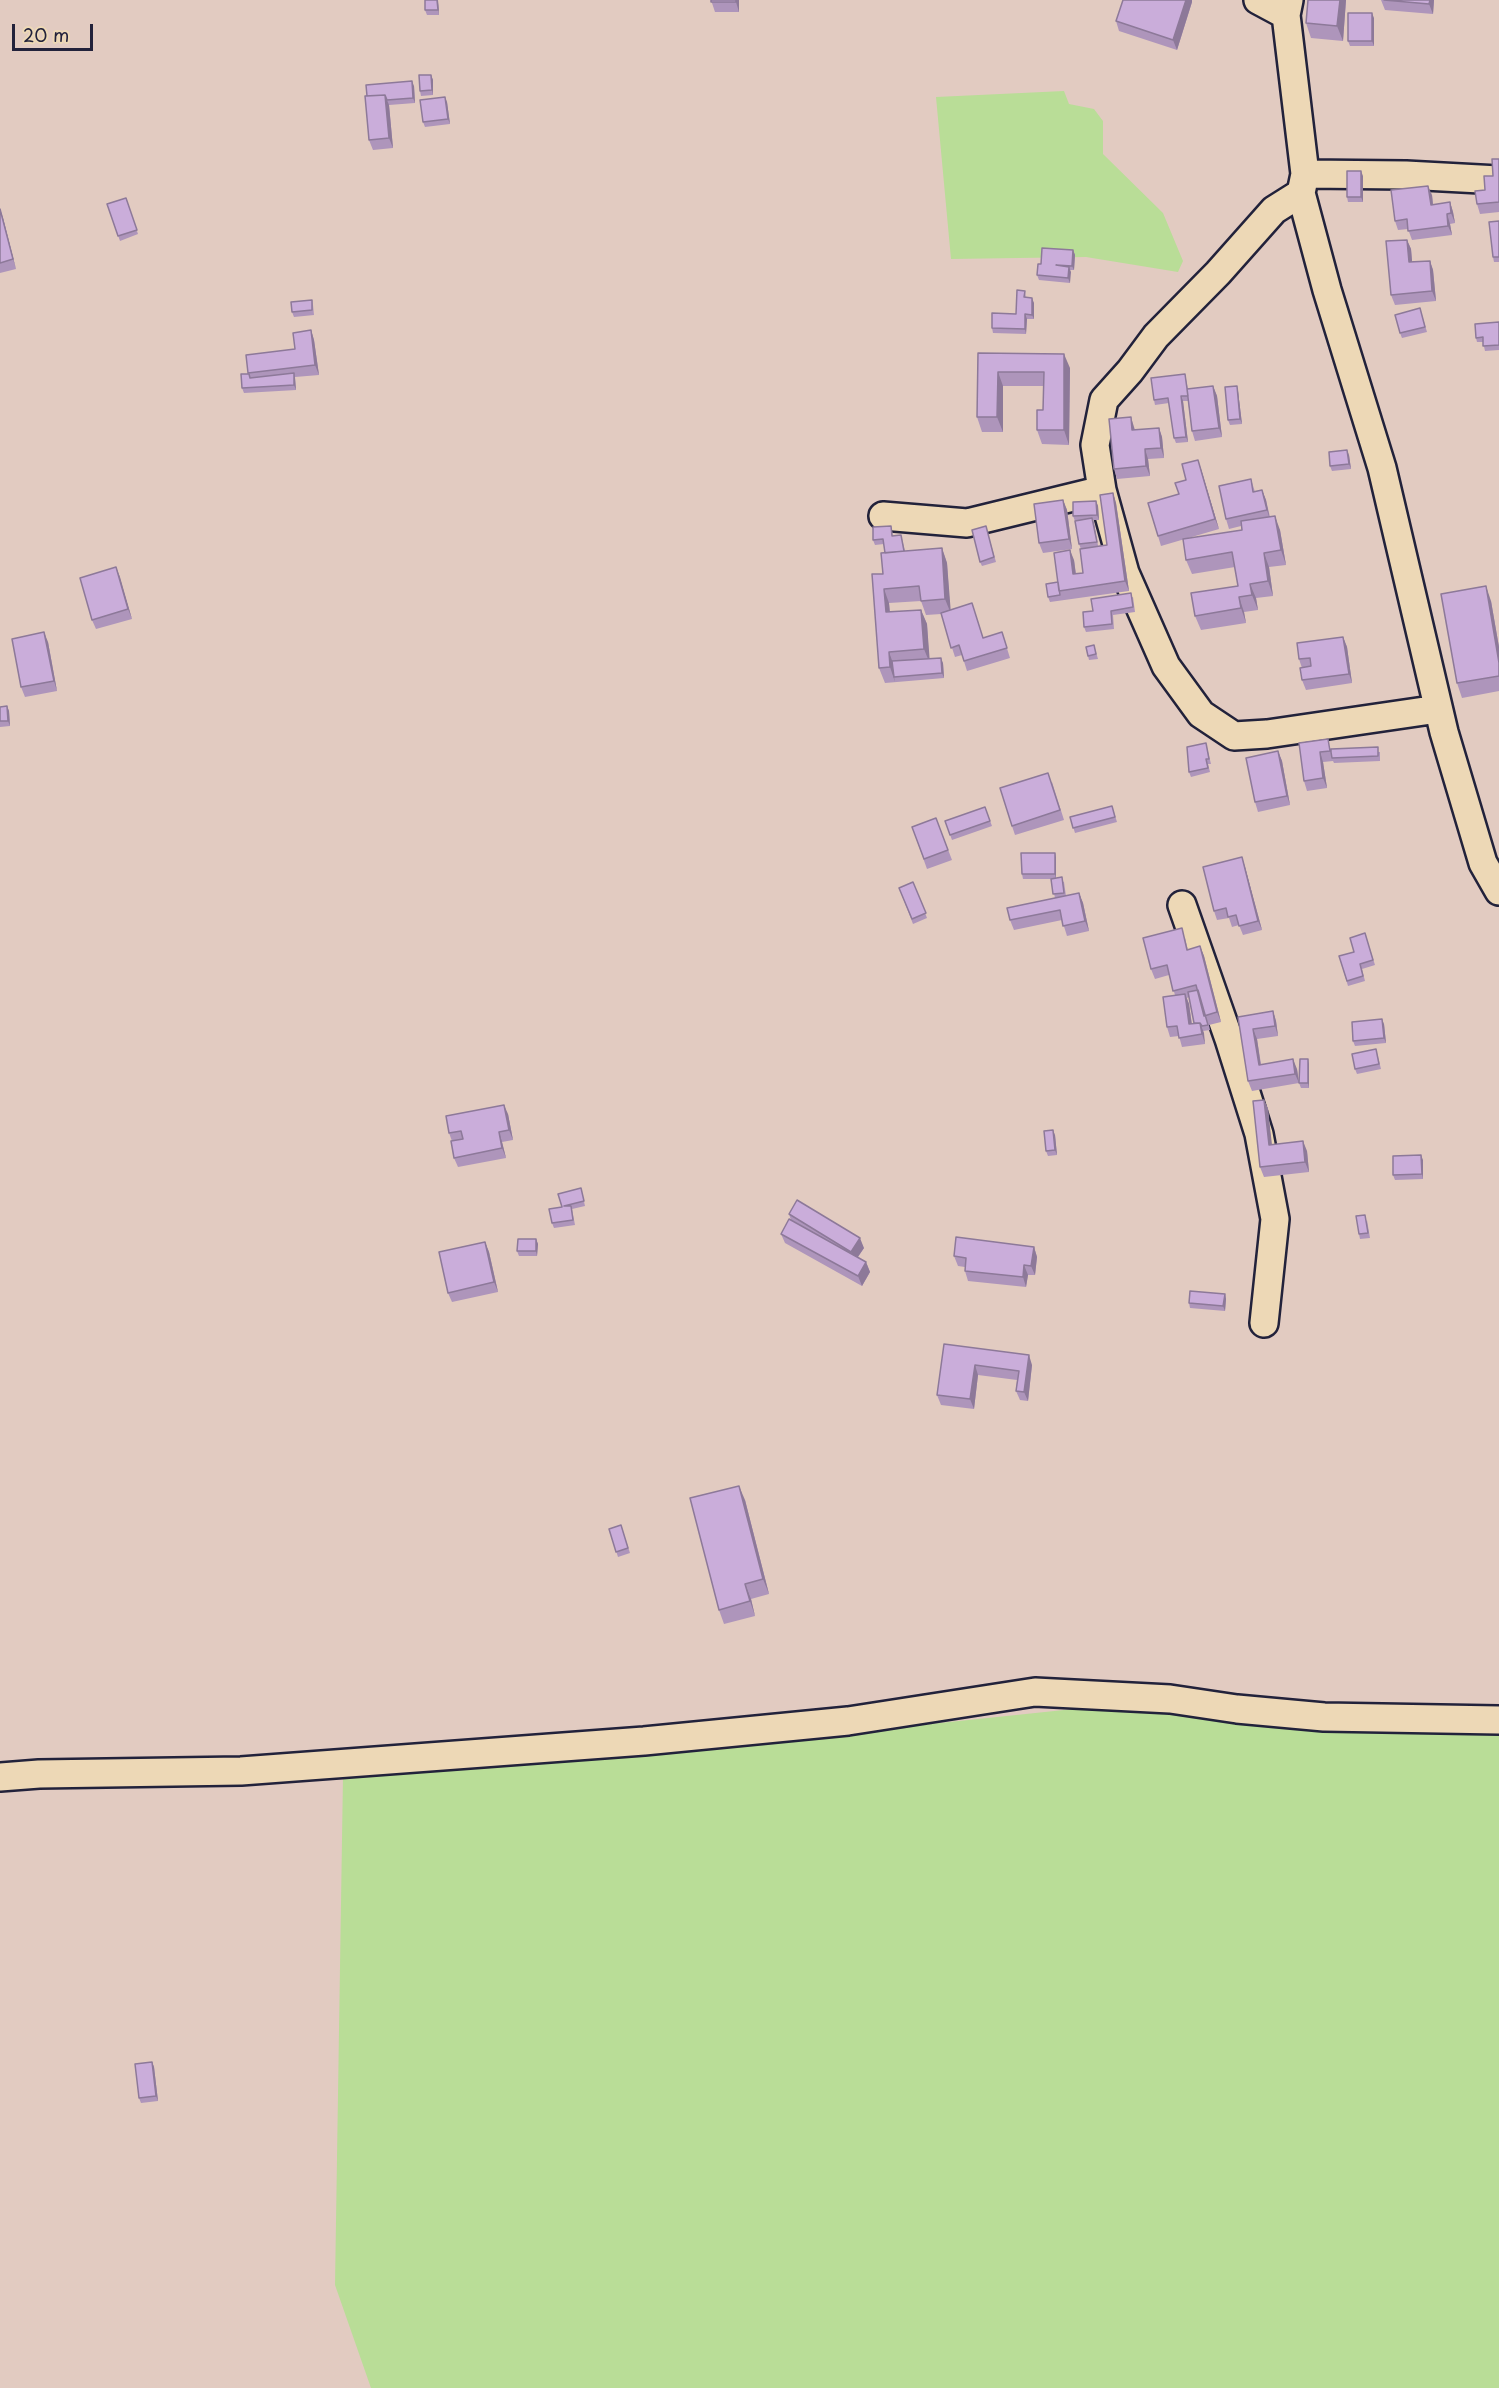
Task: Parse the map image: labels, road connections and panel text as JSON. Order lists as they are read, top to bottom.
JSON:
{
  "scale_bar": "20 m"
}
